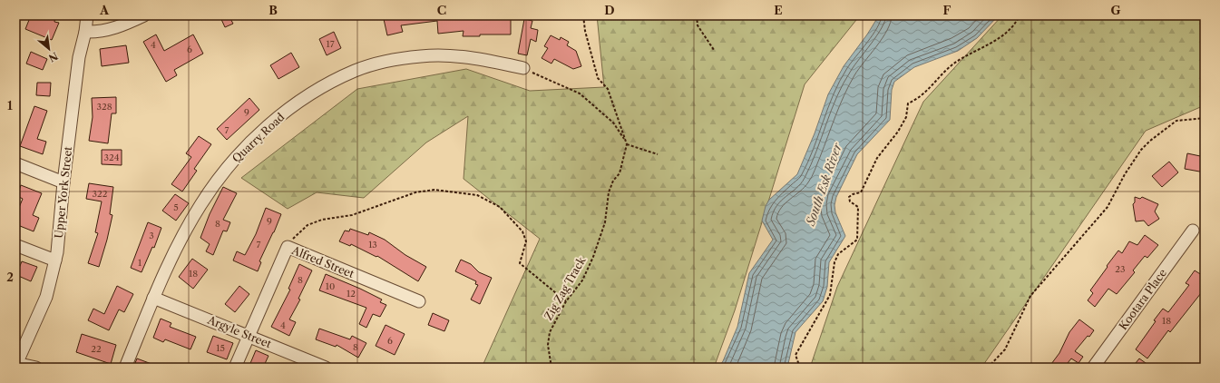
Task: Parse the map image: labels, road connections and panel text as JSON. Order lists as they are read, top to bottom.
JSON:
{
  "streets": {
    "street": [
      "Quarry Road",
      "Upper York Street",
      "Alfred Street",
      "Kootara Place",
      "Argyle Street"
    ],
    "path": ["Zig Zag Track"]
  },
  "crossings": [
    ["Quarry Road", "Argyle Street"],
    ["Alfred Street", "Argyle Street"]
  ],
  "water": ["South Esk River"],
  "house_numbers": [
    "17",
    "4",
    "6",
    "328",
    "9",
    "7",
    "324",
    "322",
    "5",
    "9",
    "8",
    "3",
    "7",
    "13",
    "1",
    "23",
    "18",
    "8",
    "10",
    "12",
    "18",
    "4",
    "6",
    "8",
    "15",
    "22"
  ],
  "north": "bottom right",
  "grid": {
    "columns": [
      "A",
      "B",
      "C",
      "D",
      "E",
      "F",
      "G"
    ],
    "rows": ["1", "2"]
  }
}
